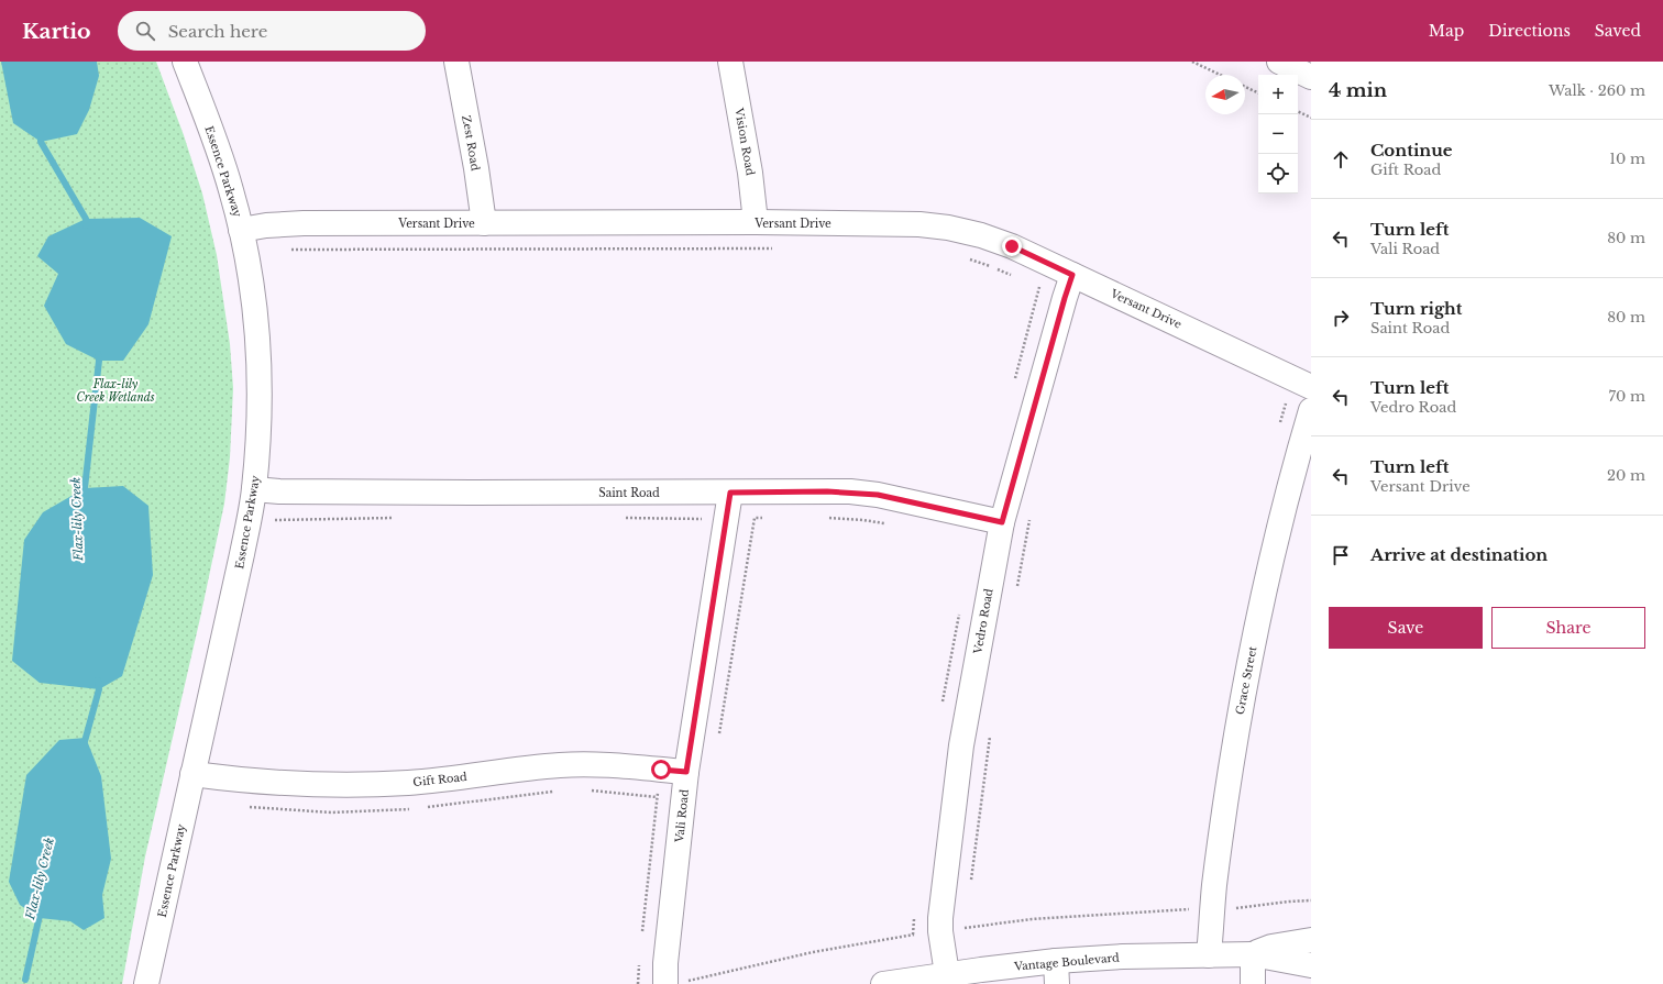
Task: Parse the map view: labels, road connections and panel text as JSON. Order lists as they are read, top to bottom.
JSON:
{
  "streets": {
    "street": [
      "Vision Road",
      "Zest Road",
      "Essence Parkway",
      "Versant Drive",
      "Saint Road",
      "Vedro Road",
      "Grace Street",
      "Gift Road",
      "Vali Road",
      "Vantage Boulevard"
    ]
  },
  "crossings": [
    ["Vision Road", "Versant Drive"],
    ["Zest Road", "Versant Drive"],
    ["Essence Parkway", "Versant Drive"],
    ["Essence Parkway", "Saint Road"],
    ["Essence Parkway", "Gift Road"],
    ["Versant Drive", "Vedro Road"],
    ["Saint Road", "Vedro Road"],
    ["Saint Road", "Vali Road"],
    ["Vedro Road", "Vantage Boulevard"],
    ["Grace Street", "Vantage Boulevard"],
    ["Gift Road", "Vali Road"]
  ],
  "water": ["Flax-lily Creek"],
  "parks": ["Flax-lily Creek Wetlands"],
  "north": "left",
  "page": {
    "header": "Kartio",
    "search": "Search here",
    "nav": ["Map", "Directions", "Saved"],
    "heading": ["4 min", "Walk · 260 m"],
    "map_buttons": ["+", "−"],
    "list": [
      ["Continue", "Gift Road", "10 m"],
      ["Turn left", "Vali Road", "80 m"],
      ["Turn right", "Saint Road", "80 m"],
      ["Turn left", "Vedro Road", "70 m"],
      ["Turn left", "Versant Drive", "20 m"],
      "Arrive at destination"
    ],
    "buttons": ["Save", "Share"]
  }
}
